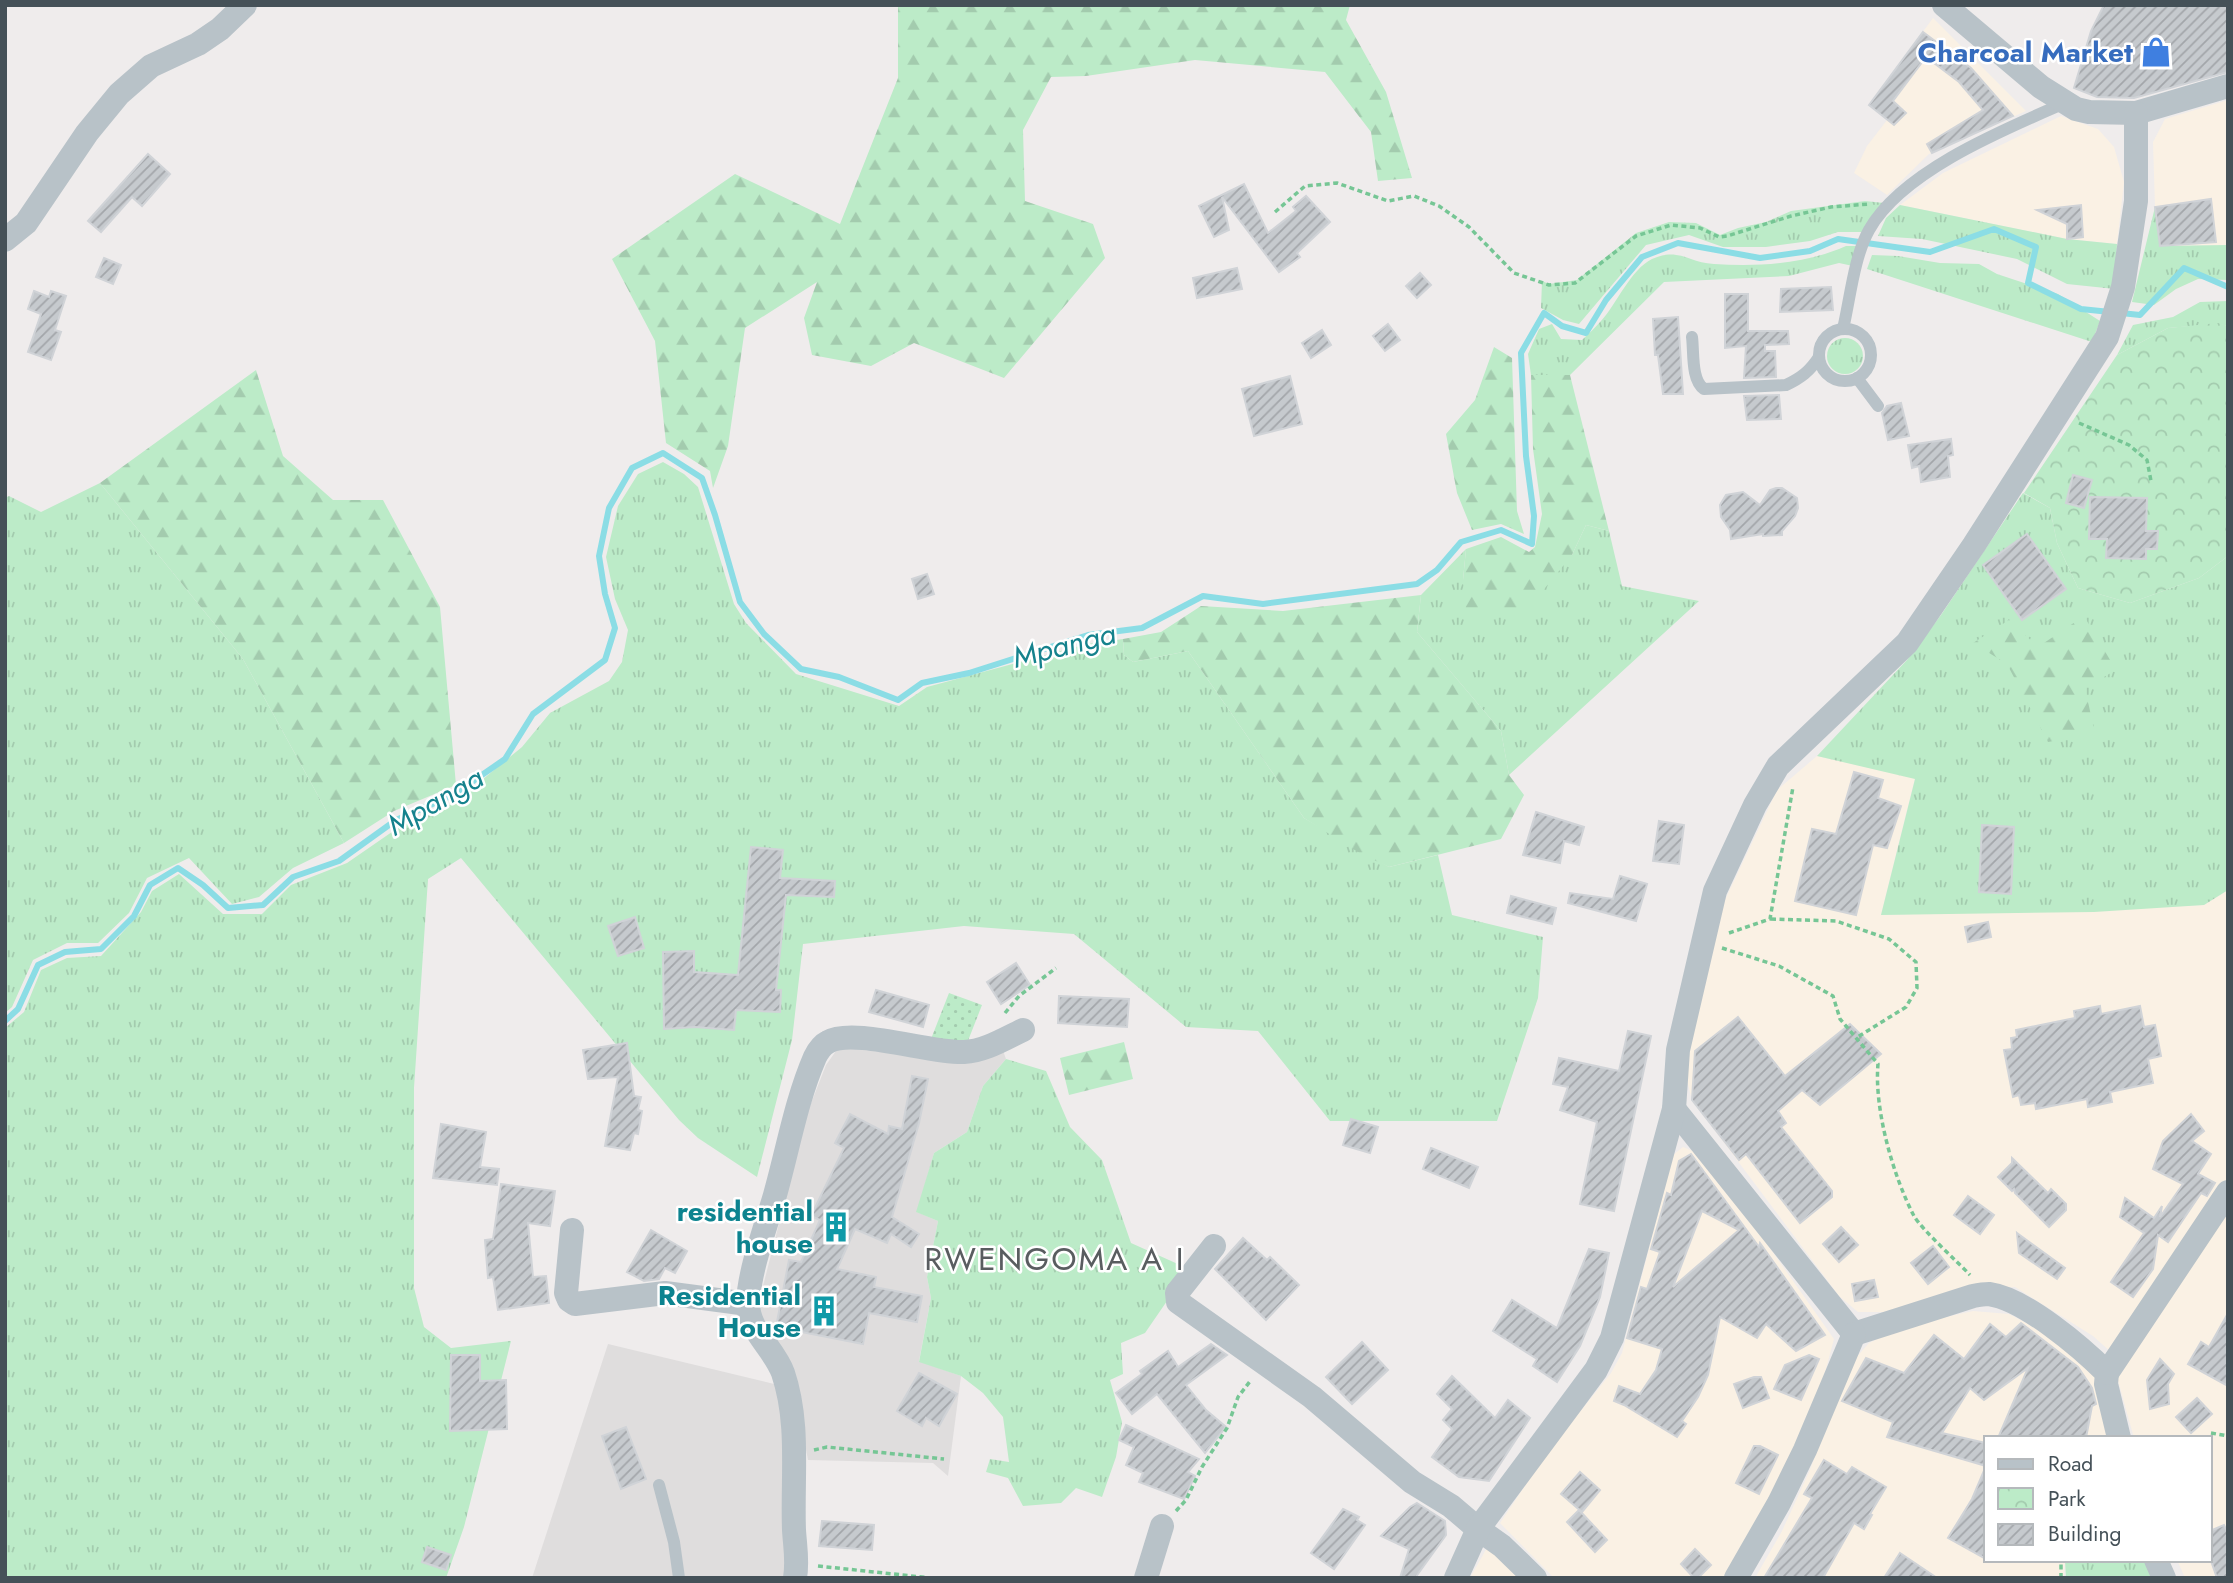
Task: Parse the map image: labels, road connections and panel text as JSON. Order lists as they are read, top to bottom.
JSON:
{
  "districts": ["RWENGOMA A I"],
  "water": ["Mpanga"],
  "places": {
    "shop": ["Charcoal Market"],
    "building": ["residential house", "Residential House"]
  },
  "legend": ["Road", "Park", "Building"]
}
